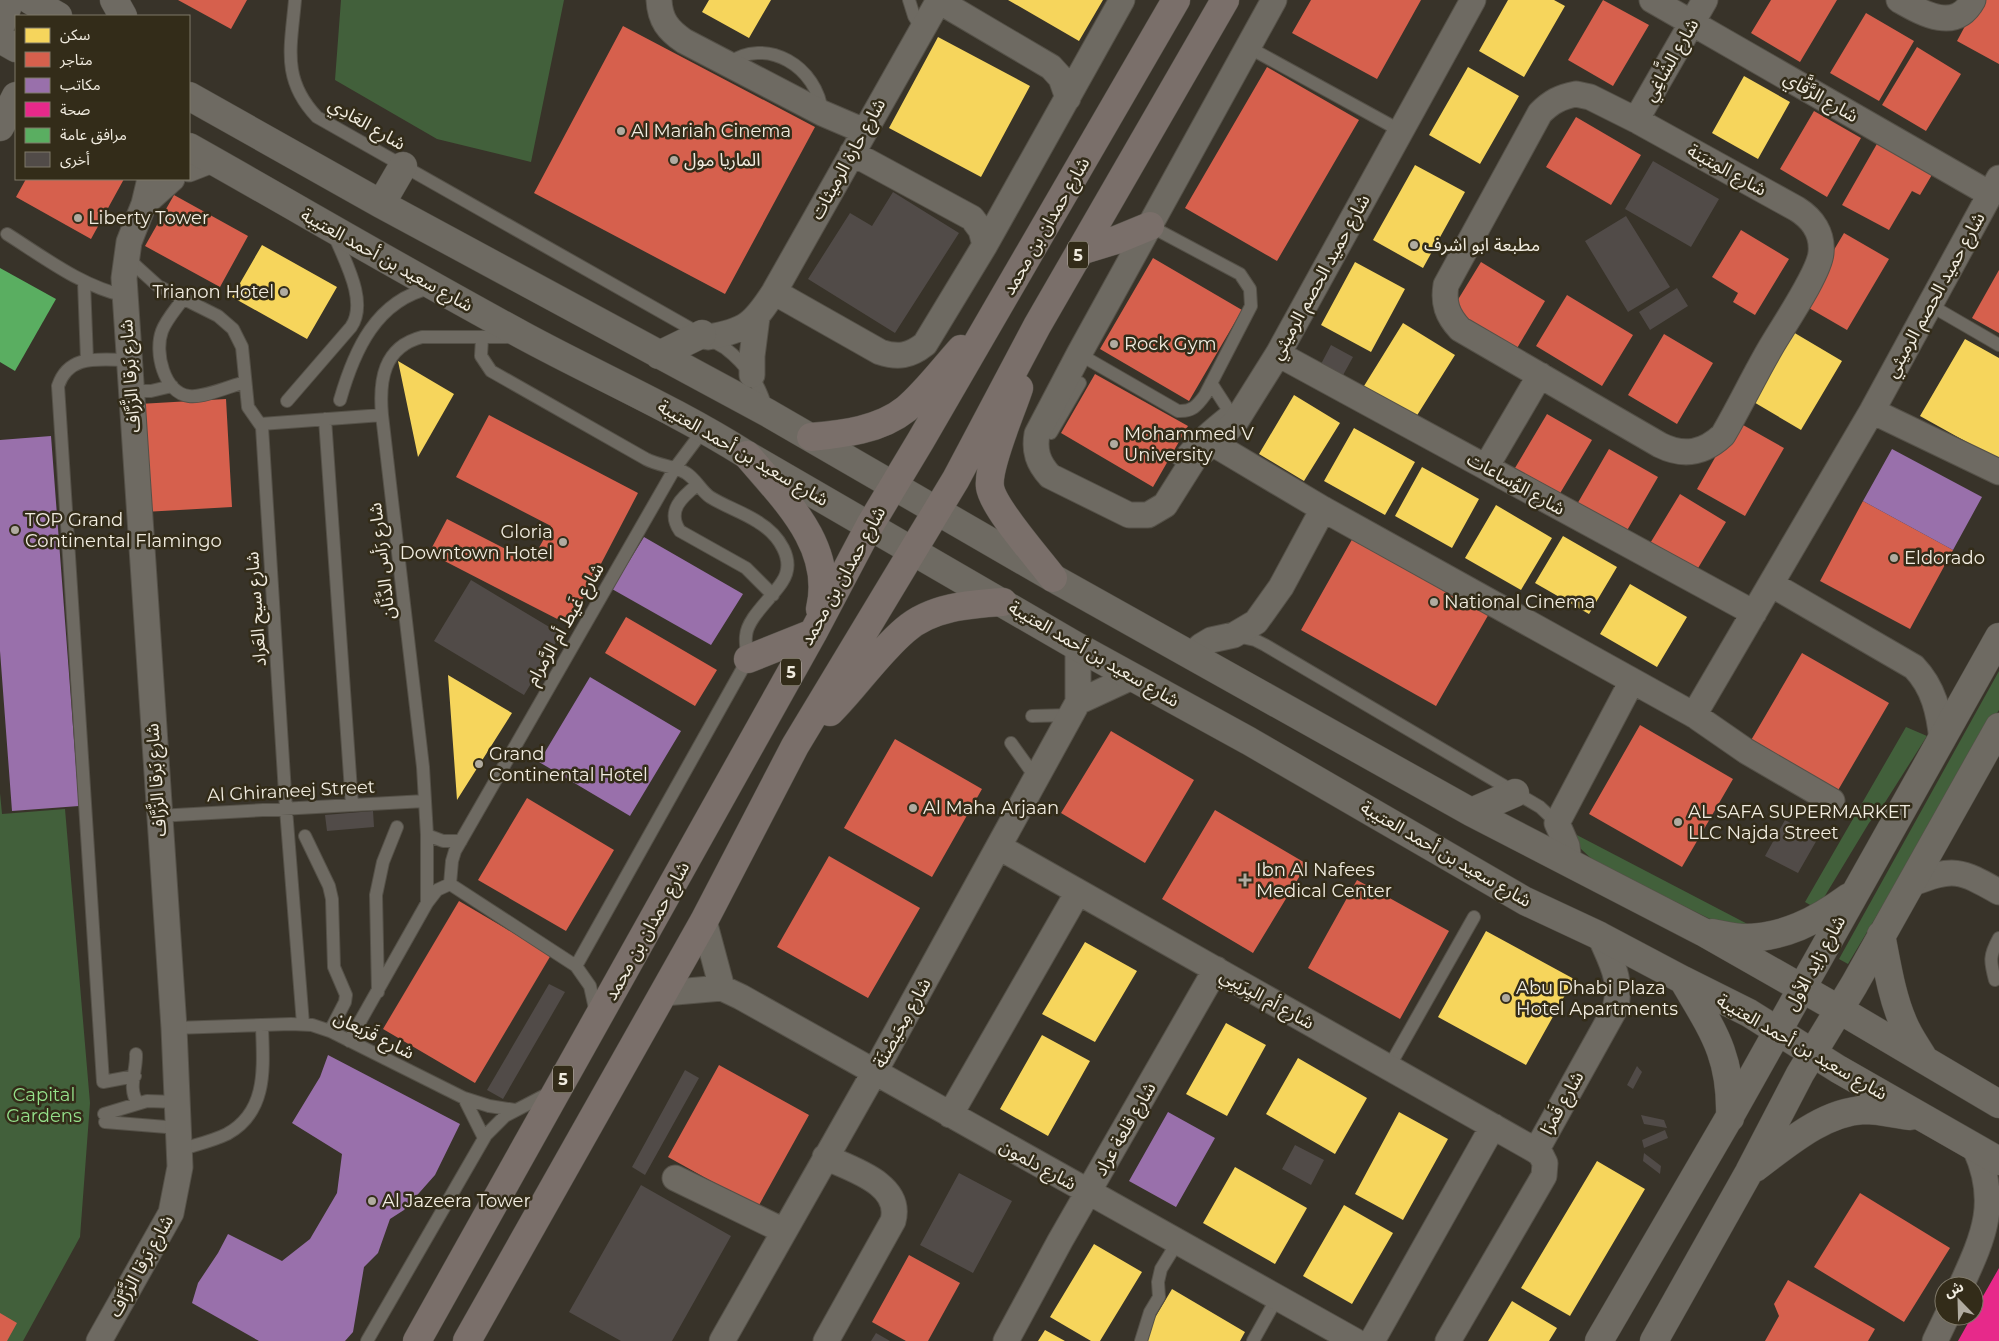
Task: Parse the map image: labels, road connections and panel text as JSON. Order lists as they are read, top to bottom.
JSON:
{
  "streets": {
    "main road": [
      "شارع حمدان بن محمد",
      "5",
      "شارع سعيد بن أحمد العتيبة",
      "شارع زايد الأول"
    ],
    "street": [
      "شارع الشَّاغِي",
      "شارع الرَّقَّاي",
      "شارع حارة الرميثات",
      "شارع المِتبَنة",
      "شارع حميد الحصم الرميثي",
      "شارع بَرقا الزَّرَّاف",
      "شارع الوُساعات",
      "شارع أم اليِرَيبِي",
      "شارع مِحَيصْنَة",
      "شارع قَمرَا",
      "شارع قلعة عراد",
      "شارع دلمون"
    ],
    "lane": [
      "شارع العَادِي",
      "شارع رَأس الدَّنَّان",
      "شارع سيح العَراد",
      "شارع غَيط أم الرَّمرام",
      "Al Ghiraneej Street",
      "شارع قَرَيعان"
    ]
  },
  "crossings": [
    ["شارع الشَّاغِي", "شارع الرَّقَّاي"],
    ["شارع الشَّاغِي", "شارع المِتبَنة"],
    ["شارع الرَّقَّاي", "شارع حميد الحصم الرميثي"],
    ["شارع العَادِي", "شارع حارة الرميثات"],
    ["شارع حمدان بن محمد", "شارع سعيد بن أحمد العتيبة"],
    ["5", "شارع سعيد بن أحمد العتيبة"],
    ["شارع سعيد بن أحمد العتيبة", "شارع رَأس الدَّنَّان"],
    ["شارع سعيد بن أحمد العتيبة", "شارع غَيط أم الرَّمرام"],
    ["شارع سعيد بن أحمد العتيبة", "شارع زايد الأول"],
    ["شارع سعيد بن أحمد العتيبة", "شارع مِحَيصْنَة"],
    ["شارع سعيد بن أحمد العتيبة", "شارع قَمرَا"],
    ["شارع حميد الحصم الرميثي", "شارع الوُساعات"],
    ["شارع بَرقا الزَّرَّاف", "شارع سيح العَراد"],
    ["شارع بَرقا الزَّرَّاف", "Al Ghiraneej Street"],
    ["شارع بَرقا الزَّرَّاف", "شارع قَرَيعان"],
    ["شارع رَأس الدَّنَّان", "Al Ghiraneej Street"],
    ["شارع سيح العَراد", "Al Ghiraneej Street"],
    ["شارع سيح العَراد", "شارع قَرَيعان"],
    ["شارع أم اليِرَيبِي", "شارع مِحَيصْنَة"],
    ["شارع أم اليِرَيبِي", "شارع قَمرَا"],
    ["شارع أم اليِرَيبِي", "شارع قلعة عراد"],
    ["شارع مِحَيصْنَة", "شارع دلمون"],
    ["شارع قلعة عراد", "شارع دلمون"]
  ],
  "parks": ["Capital Gardens"],
  "places": {
    "other": [
      "Al Mariah Cinema",
      "الماريا مول",
      "Liberty Tower",
      "مطبعة ابو اشرف",
      "Trianon Hotel",
      "Rock Gym",
      "Mohammed V University",
      "TOP Grand Continental Flamingo",
      "Gloria Downtown Hotel",
      "Eldorado",
      "National Cinema",
      "Grand Continental Hotel",
      "Al Maha Arjaan",
      "AL SAFA SUPERMARKET LLC Najda Street",
      "Abu Dhabi Plaza Hotel Apartments",
      "Al Jazeera Tower"
    ],
    "health": ["Ibn Al Nafees Medical Center"]
  },
  "legend": [
    "سكن",
    "متاجر",
    "مكاتب",
    "صحة",
    "مرافق عامة",
    "أخرى"
  ],
  "north": "top left"
}
